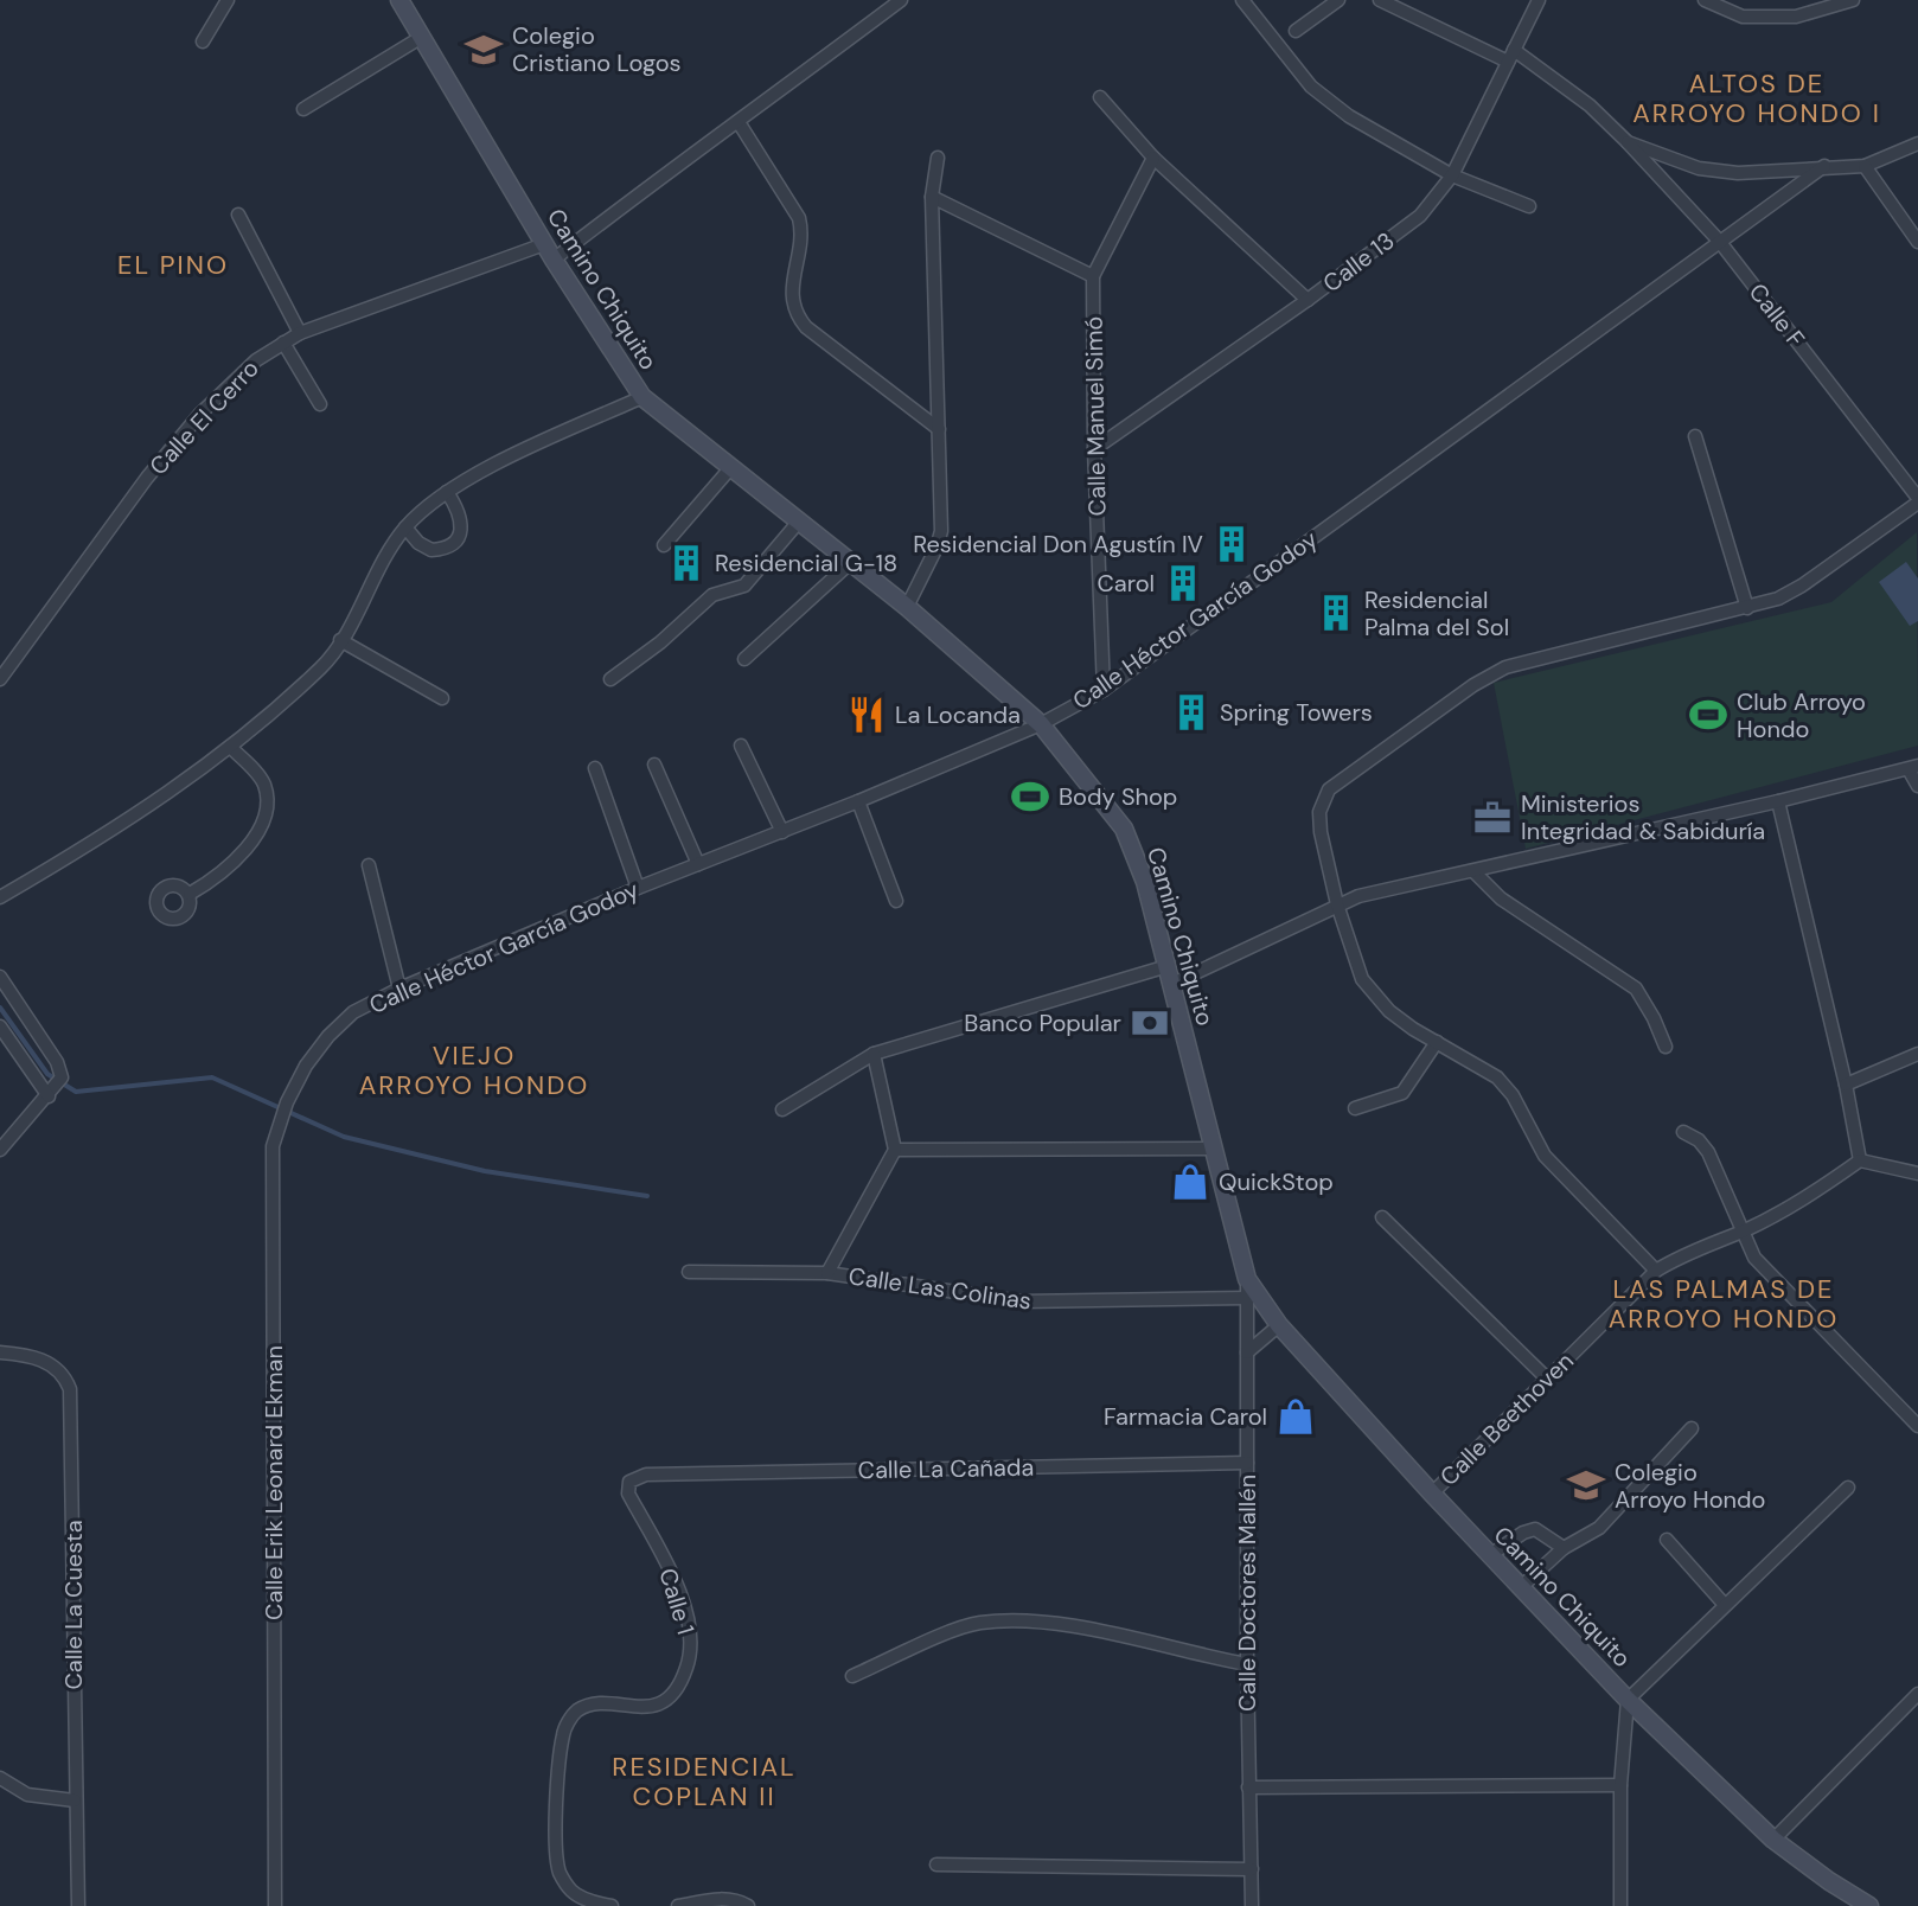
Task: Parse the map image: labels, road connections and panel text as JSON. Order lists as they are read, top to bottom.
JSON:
{
  "streets": {
    "main road": ["Camino Chiquito"],
    "street": [
      "Calle 13",
      "Calle F",
      "Calle Manuel Simó",
      "Calle El Cerro",
      "Calle Héctor García Godoy",
      "Calle Las Colinas",
      "Calle Beethoven",
      "Calle La Cañada",
      "Calle Erik Leonard Ekman",
      "Calle Doctores Mallén",
      "Calle 1",
      "Calle La Cuesta"
    ]
  },
  "crossings": [
    ["Calle 13", "Calle F"],
    ["Calle 13", "Calle Manuel Simó"],
    ["Camino Chiquito", "Calle El Cerro"],
    ["Camino Chiquito", "Calle Héctor García Godoy"],
    ["Camino Chiquito", "Calle Beethoven"],
    ["Camino Chiquito", "Calle Doctores Mallén"],
    ["Calle F", "Calle Héctor García Godoy"],
    ["Calle Manuel Simó", "Calle Héctor García Godoy"],
    ["Calle Héctor García Godoy", "Calle Erik Leonard Ekman"],
    ["Calle Las Colinas", "Calle Doctores Mallén"],
    ["Calle La Cañada", "Calle Doctores Mallén"],
    ["Calle La Cañada", "Calle 1"]
  ],
  "districts": [
    "ALTOS DE ARROYO HONDO I",
    "EL PINO",
    "VIEJO ARROYO HONDO",
    "LAS PALMAS DE ARROYO HONDO",
    "RESIDENCIAL COPLAN II"
  ],
  "places": {
    "school or university": ["Colegio Cristiano Logos", "Colegio Arroyo Hondo"],
    "building": [
      "Residencial Don Agustín IV",
      "Residencial G-18",
      "Carol",
      "Residencial Palma del Sol",
      "Spring Towers"
    ],
    "restaurant": ["La Locanda"],
    "sports": ["Club Arroyo Hondo", "Body Shop"],
    "office": ["Ministerios Integridad & Sabiduría"],
    "bank": ["Banco Popular"],
    "shop": ["QuickStop", "Farmacia Carol"]
  }
}
